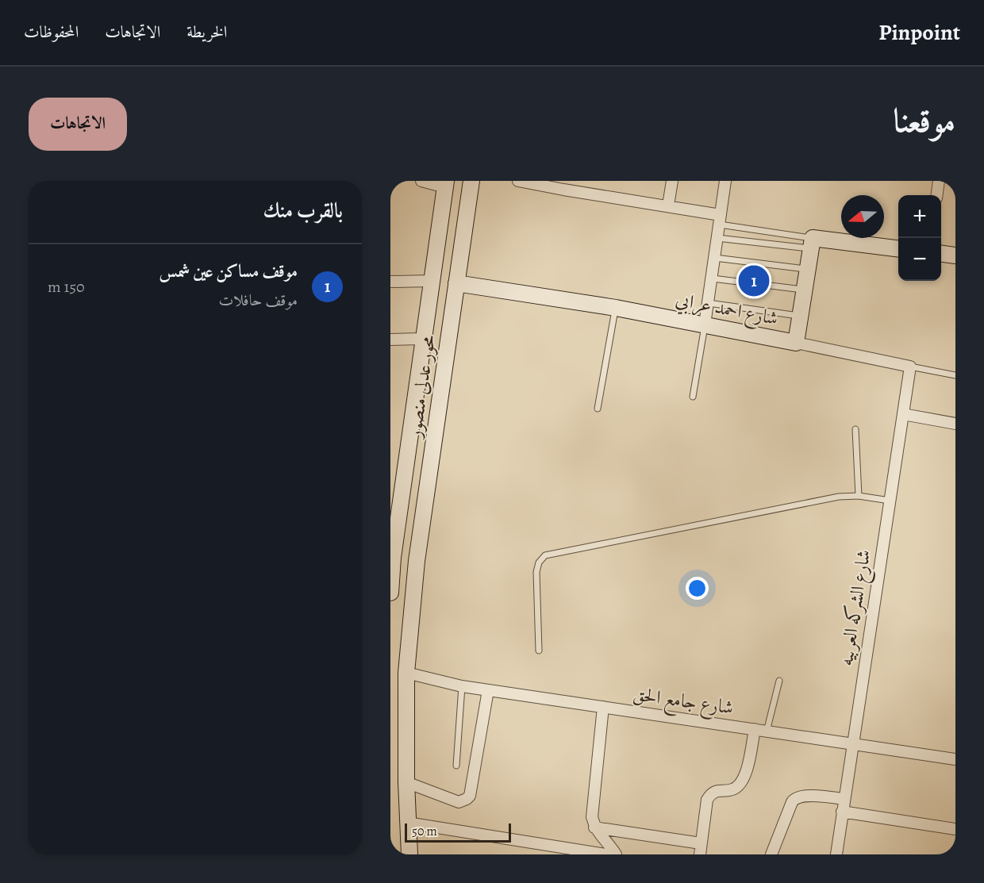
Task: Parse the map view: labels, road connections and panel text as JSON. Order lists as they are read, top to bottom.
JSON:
{
  "streets": {
    "main road": ["شارع احمد عرابي", "محور عدلى منصور"],
    "street": ["شارع الشركه العربيه", "شارع جامع الحق"]
  },
  "crossings": [
    ["شارع احمد عرابي", "محور عدلى منصور"],
    ["محور عدلى منصور", "شارع جامع الحق"],
    ["شارع الشركه العربيه", "شارع جامع الحق"]
  ],
  "scale_bar": "50 m",
  "north": "left",
  "page": {
    "header": "Pinpoint",
    "nav": ["الخريطة", "الاتجاهات", "المحفوظات"],
    "title": "موقعنا",
    "buttons": "الاتجاهات",
    "heading": "بالقرب منك",
    "map_buttons": ["+", "−"],
    "list": [
      {
        "mark": "1",
        "name": "موقف مساكن عين شمس",
        "note": "موقف حافلات",
        "value": "150 m"
      }
    ],
    "pins": "1",
    "scale": "50 m"
  }
}
